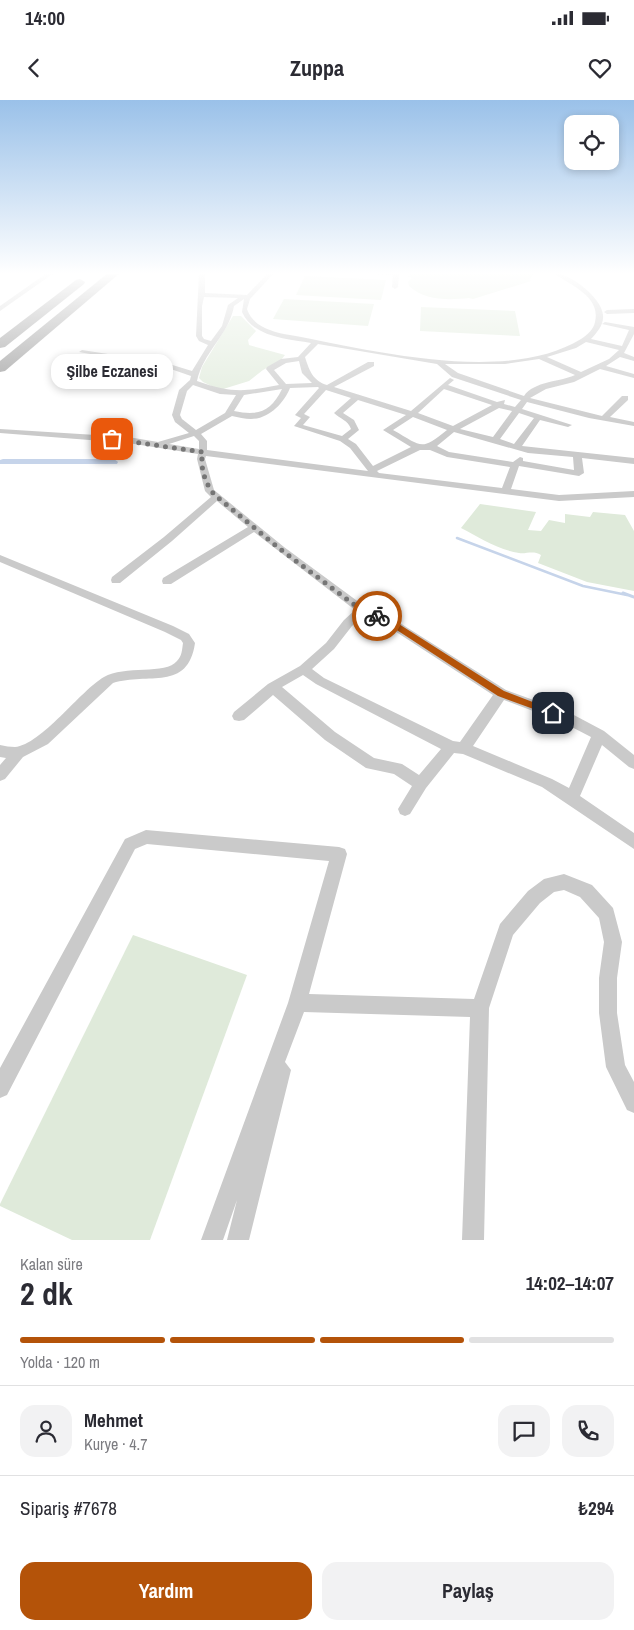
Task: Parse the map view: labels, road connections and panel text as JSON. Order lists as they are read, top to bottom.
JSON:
{
  "places": ["Şilbe Eczanesi"],
  "page": {
    "status": "14:00",
    "header": "Zuppa",
    "bubble": "Şilbe Eczanesi",
    "heading": ["2 dk", "Kalan süre", "14:02–14:07"],
    "panel": [
      "Mehmet",
      "Kurye · 4.7",
      "Sipariş #7678",
      "₺294"
    ],
    "bar": "Yolda · 120 m",
    "buttons": ["Yardım", "Paylaş"]
  }
}
